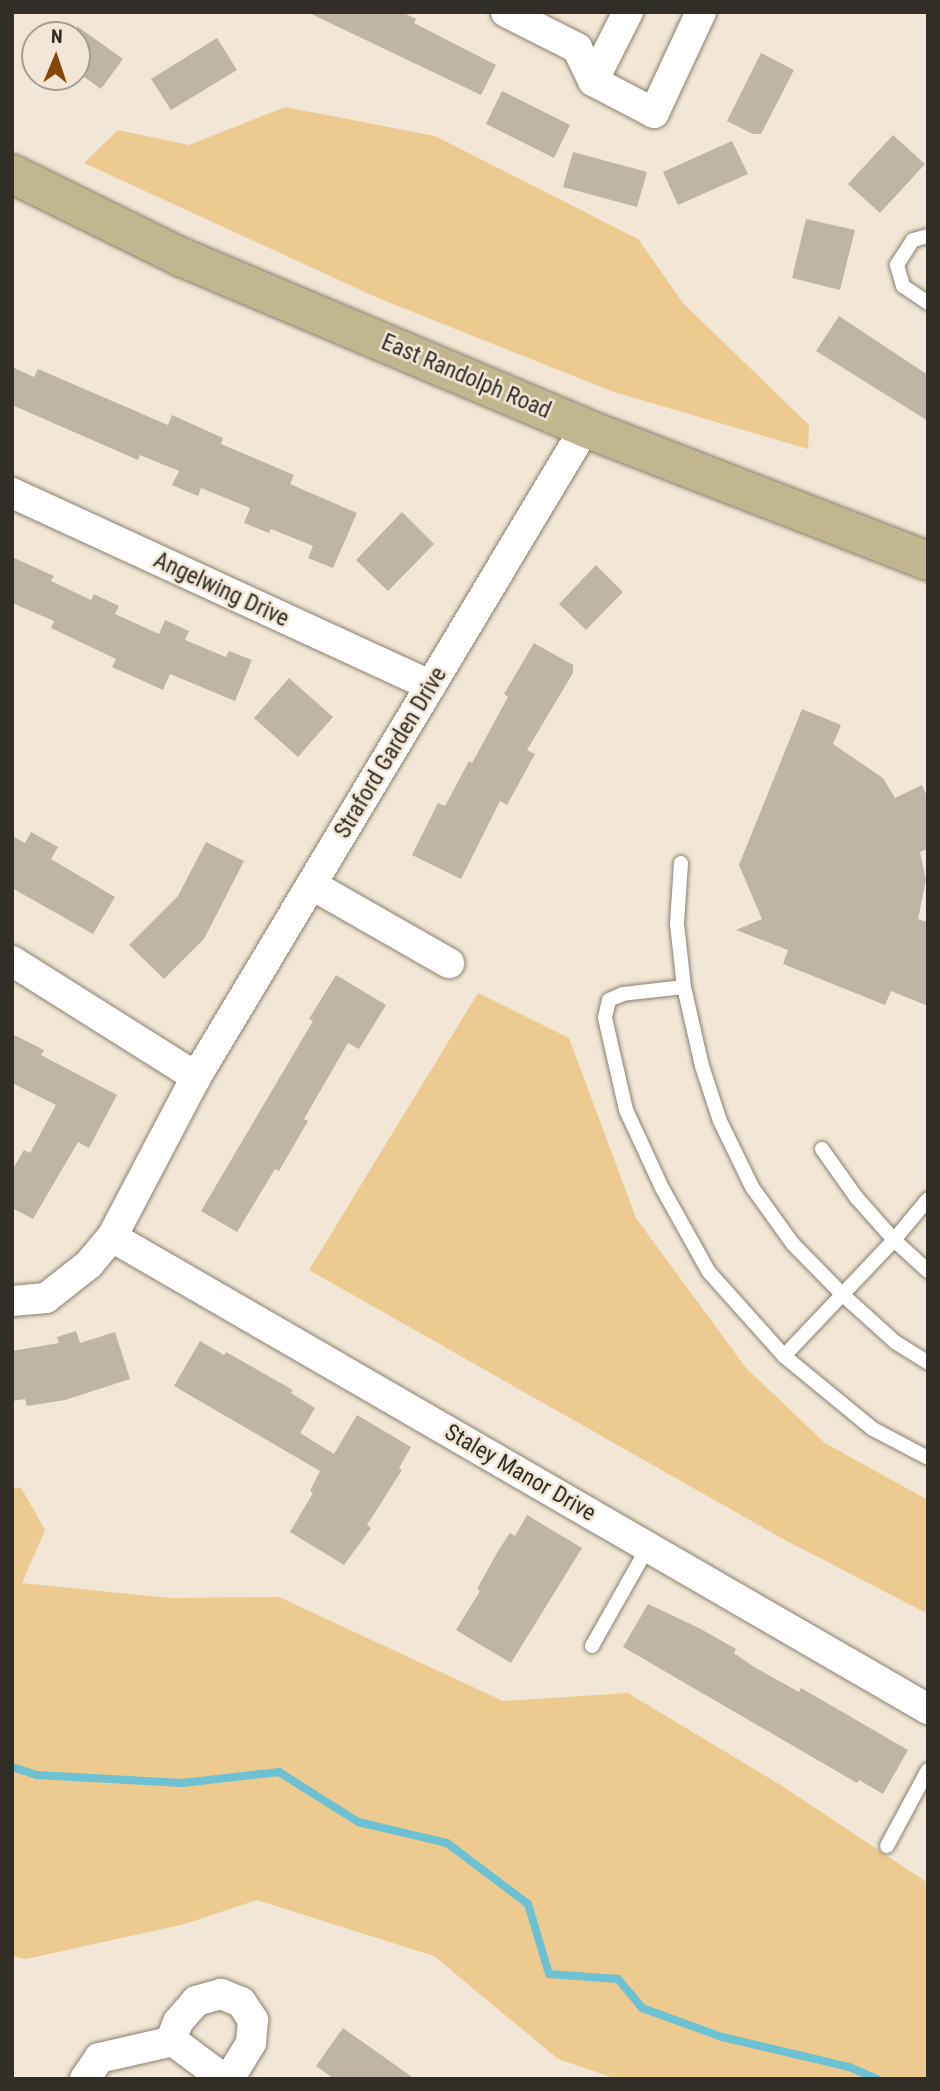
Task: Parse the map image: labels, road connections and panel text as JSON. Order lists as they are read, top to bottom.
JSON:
{
  "streets": {
    "main road": ["East Randolph Road"],
    "street": ["Angelwing Drive", "Straford Garden Drive", "Staley Manor Drive"]
  },
  "crossings": [
    ["East Randolph Road", "Straford Garden Drive"],
    ["Angelwing Drive", "Straford Garden Drive"],
    ["Straford Garden Drive", "Staley Manor Drive"]
  ],
  "north": "top"
}
